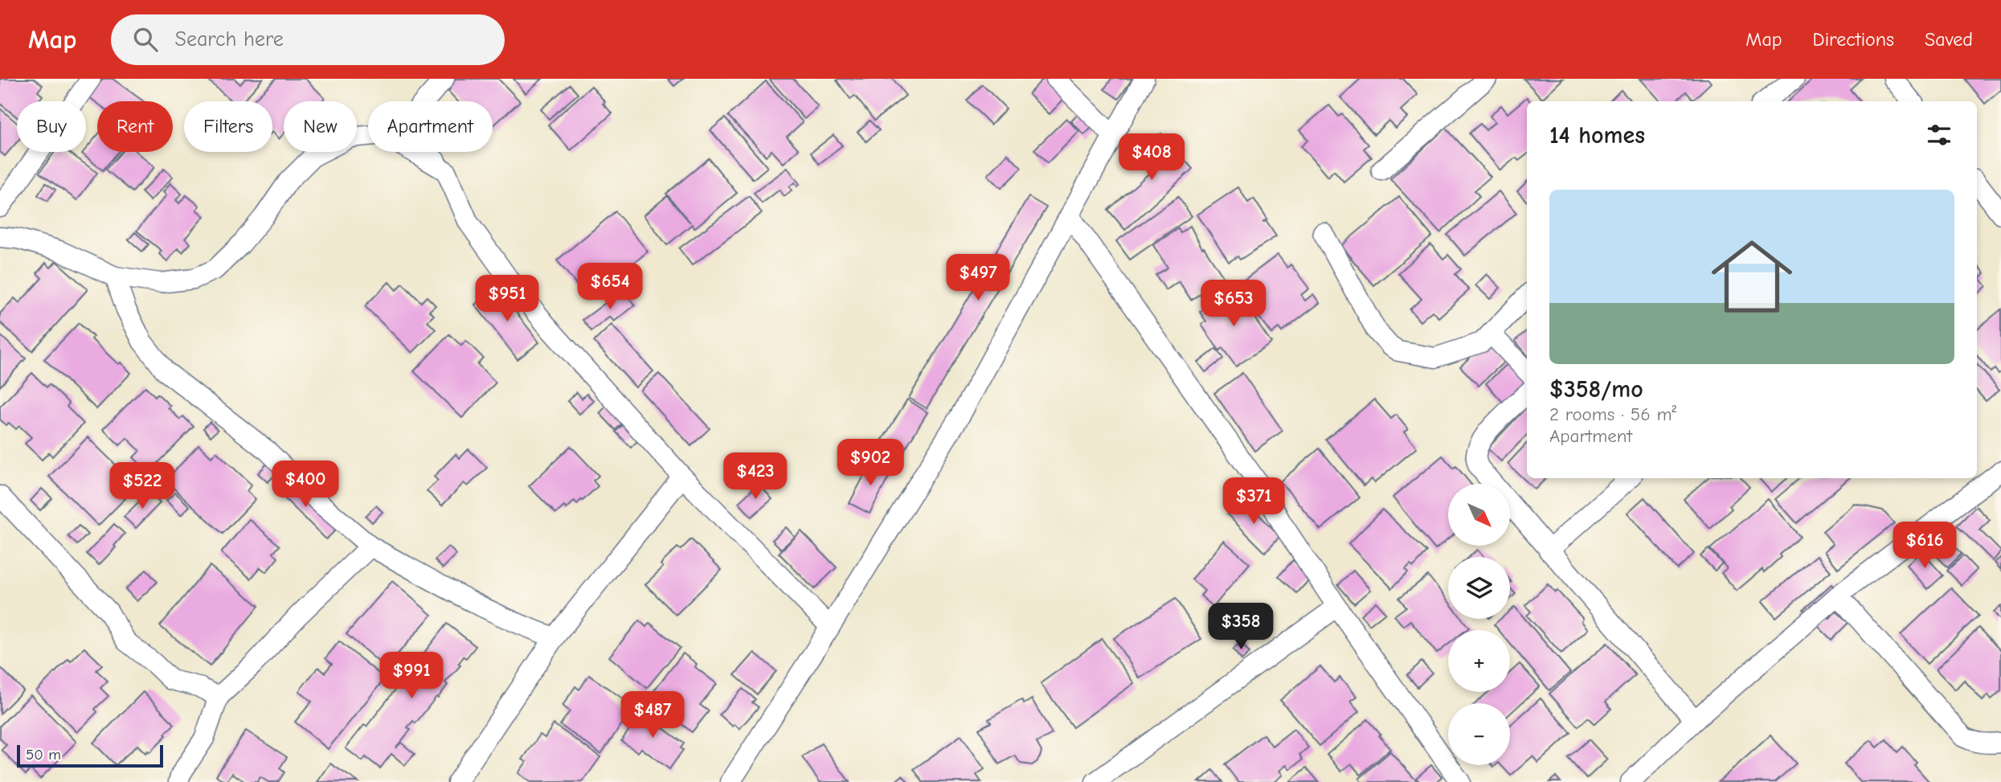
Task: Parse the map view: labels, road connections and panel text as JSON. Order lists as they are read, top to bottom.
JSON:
{
  "scale_bar": "50 m",
  "north": "bottom right",
  "page": {
    "header": "Map",
    "search": "Search here",
    "nav": ["Map", "Directions", "Saved"],
    "chip": [
      "Buy",
      "Rent",
      "Filters",
      "New",
      "Apartment"
    ],
    "heading": "14 homes",
    "price": [
      "$408",
      "$497",
      "$654",
      "$951",
      "$653",
      "$902",
      "$423",
      "$400",
      "$522",
      "$371",
      "$616",
      "$358",
      "$991",
      "$487"
    ],
    "list": [
      {
        "name": "$358/mo",
        "note": "2 rooms · 56 m² · Apartment"
      }
    ],
    "map_buttons": ["+", "−"],
    "scale": "50 m"
  }
}
